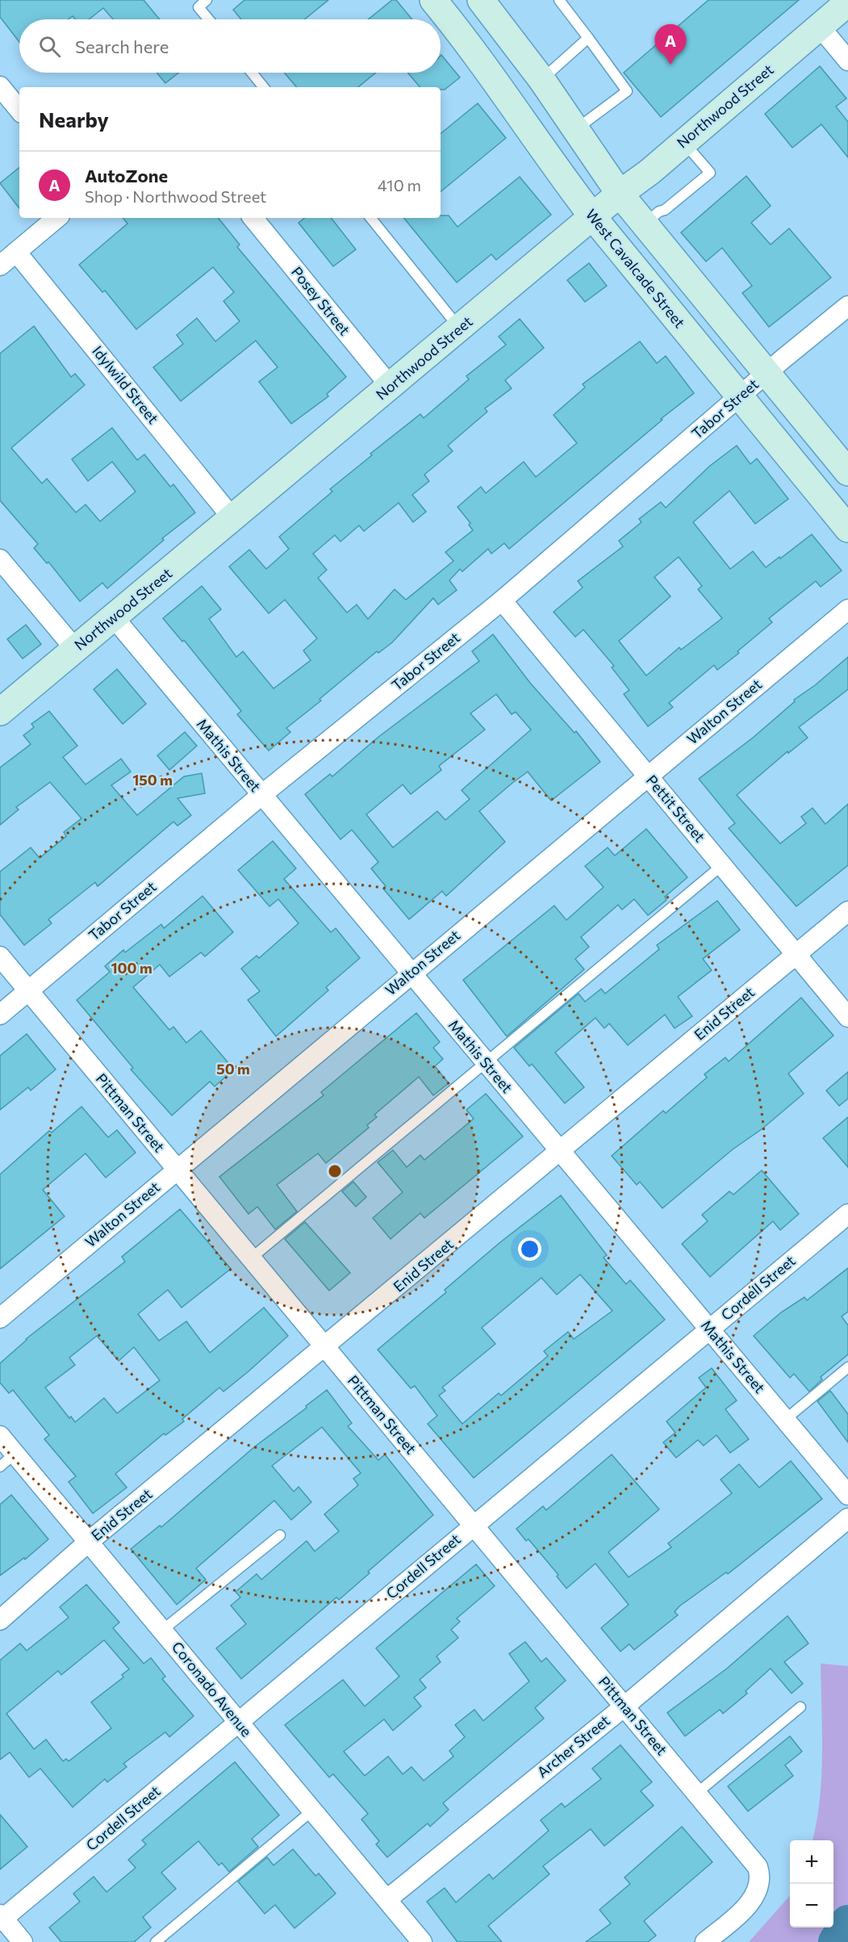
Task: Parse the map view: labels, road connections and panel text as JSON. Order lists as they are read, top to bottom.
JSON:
{
  "streets": {
    "main road": ["Northwood Street", "West Cavalcade Street"],
    "street": [
      "Posey Street",
      "Idylwild Street",
      "Tabor Street",
      "Walton Street",
      "Mathis Street",
      "Pettit Street",
      "Enid Street",
      "Pittman Street",
      "Cordell Street",
      "Coronado Avenue",
      "Archer Street"
    ]
  },
  "crossings": [
    ["Northwood Street", "West Cavalcade Street"],
    ["Northwood Street", "Posey Street"],
    ["Northwood Street", "Idylwild Street"],
    ["Northwood Street", "Mathis Street"],
    ["West Cavalcade Street", "Tabor Street"],
    ["Tabor Street", "Mathis Street"],
    ["Tabor Street", "Pettit Street"],
    ["Tabor Street", "Pittman Street"],
    ["Walton Street", "Mathis Street"],
    ["Walton Street", "Pettit Street"],
    ["Walton Street", "Pittman Street"],
    ["Mathis Street", "Enid Street"],
    ["Mathis Street", "Cordell Street"],
    ["Pettit Street", "Enid Street"],
    ["Enid Street", "Pittman Street"],
    ["Enid Street", "Coronado Avenue"],
    ["Pittman Street", "Cordell Street"],
    ["Pittman Street", "Archer Street"],
    ["Cordell Street", "Coronado Avenue"],
    ["Coronado Avenue", "Archer Street"]
  ],
  "page": {
    "search": "Search here",
    "pins": "A",
    "heading": "Nearby",
    "list": [
      {
        "mark": "A",
        "name": "AutoZone",
        "note": "Shop · Northwood Street",
        "value": "410 m"
      }
    ],
    "map_buttons": ["+", "−"]
  },
  "rings": ["150 m", "100 m", "50 m"]
}
